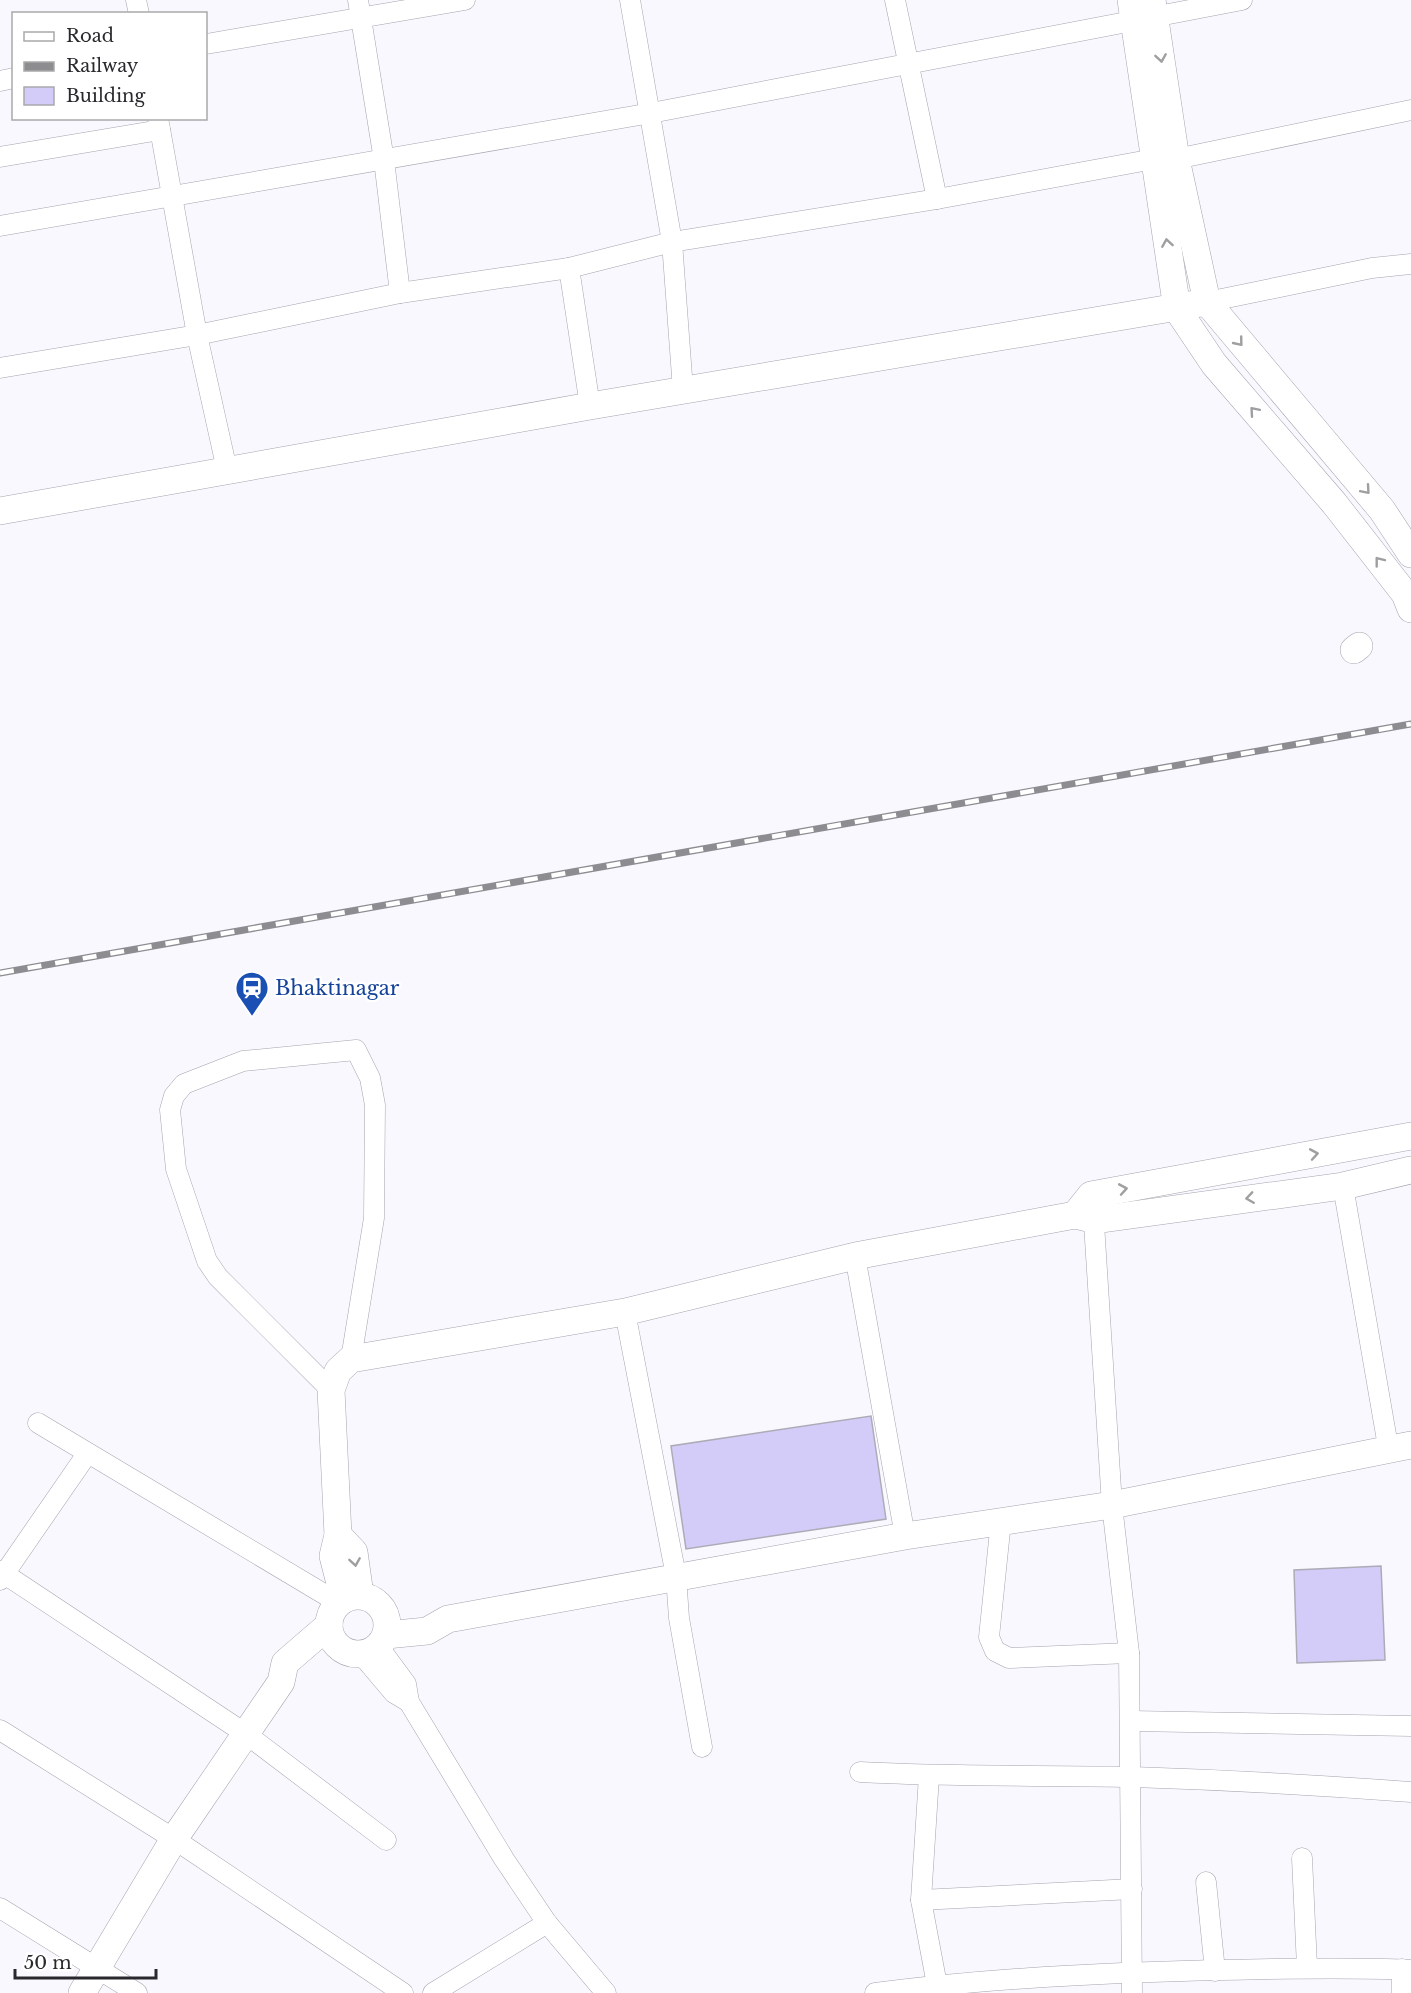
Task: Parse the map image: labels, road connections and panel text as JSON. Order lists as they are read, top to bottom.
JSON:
{
  "places": {
    "station": ["Bhaktinagar"]
  },
  "legend": ["Road", "Railway", "Building"],
  "scale_bar": "50 m"
}
